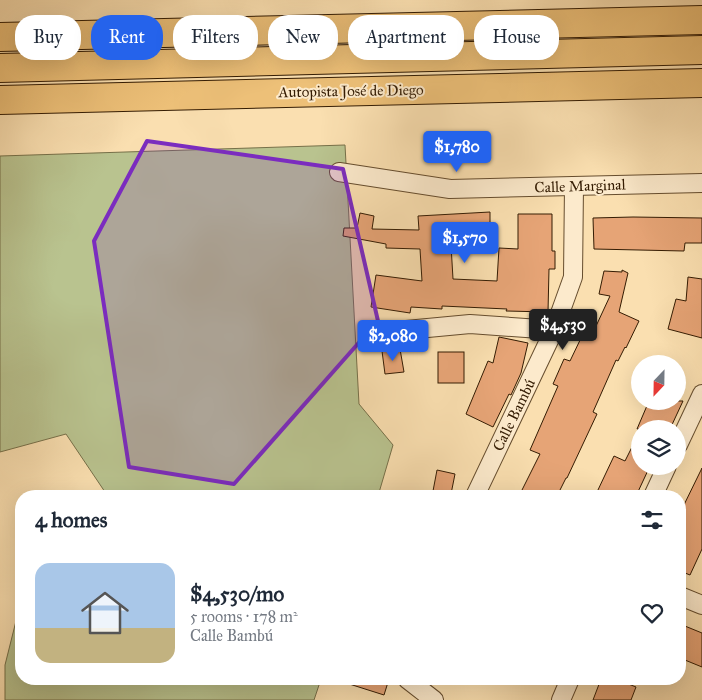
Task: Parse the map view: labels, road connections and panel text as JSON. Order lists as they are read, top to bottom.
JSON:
{
  "streets": {
    "highway": ["Autopista José de Diego"],
    "street": ["Calle Marginal", "Calle Bambú"]
  },
  "crossings": [
    ["Calle Marginal", "Calle Bambú"]
  ],
  "north": "bottom",
  "page": {
    "chip": [
      "Buy",
      "Rent",
      "Filters",
      "New",
      "Apartment",
      "House"
    ],
    "price": [
      "$1,780",
      "$1,570",
      "$4,530",
      "$2,080"
    ],
    "heading": "4 homes",
    "list": [
      {
        "name": "$4,530/mo",
        "note": "5 rooms · 178 m² · Calle Bambú"
      }
    ]
  }
}
